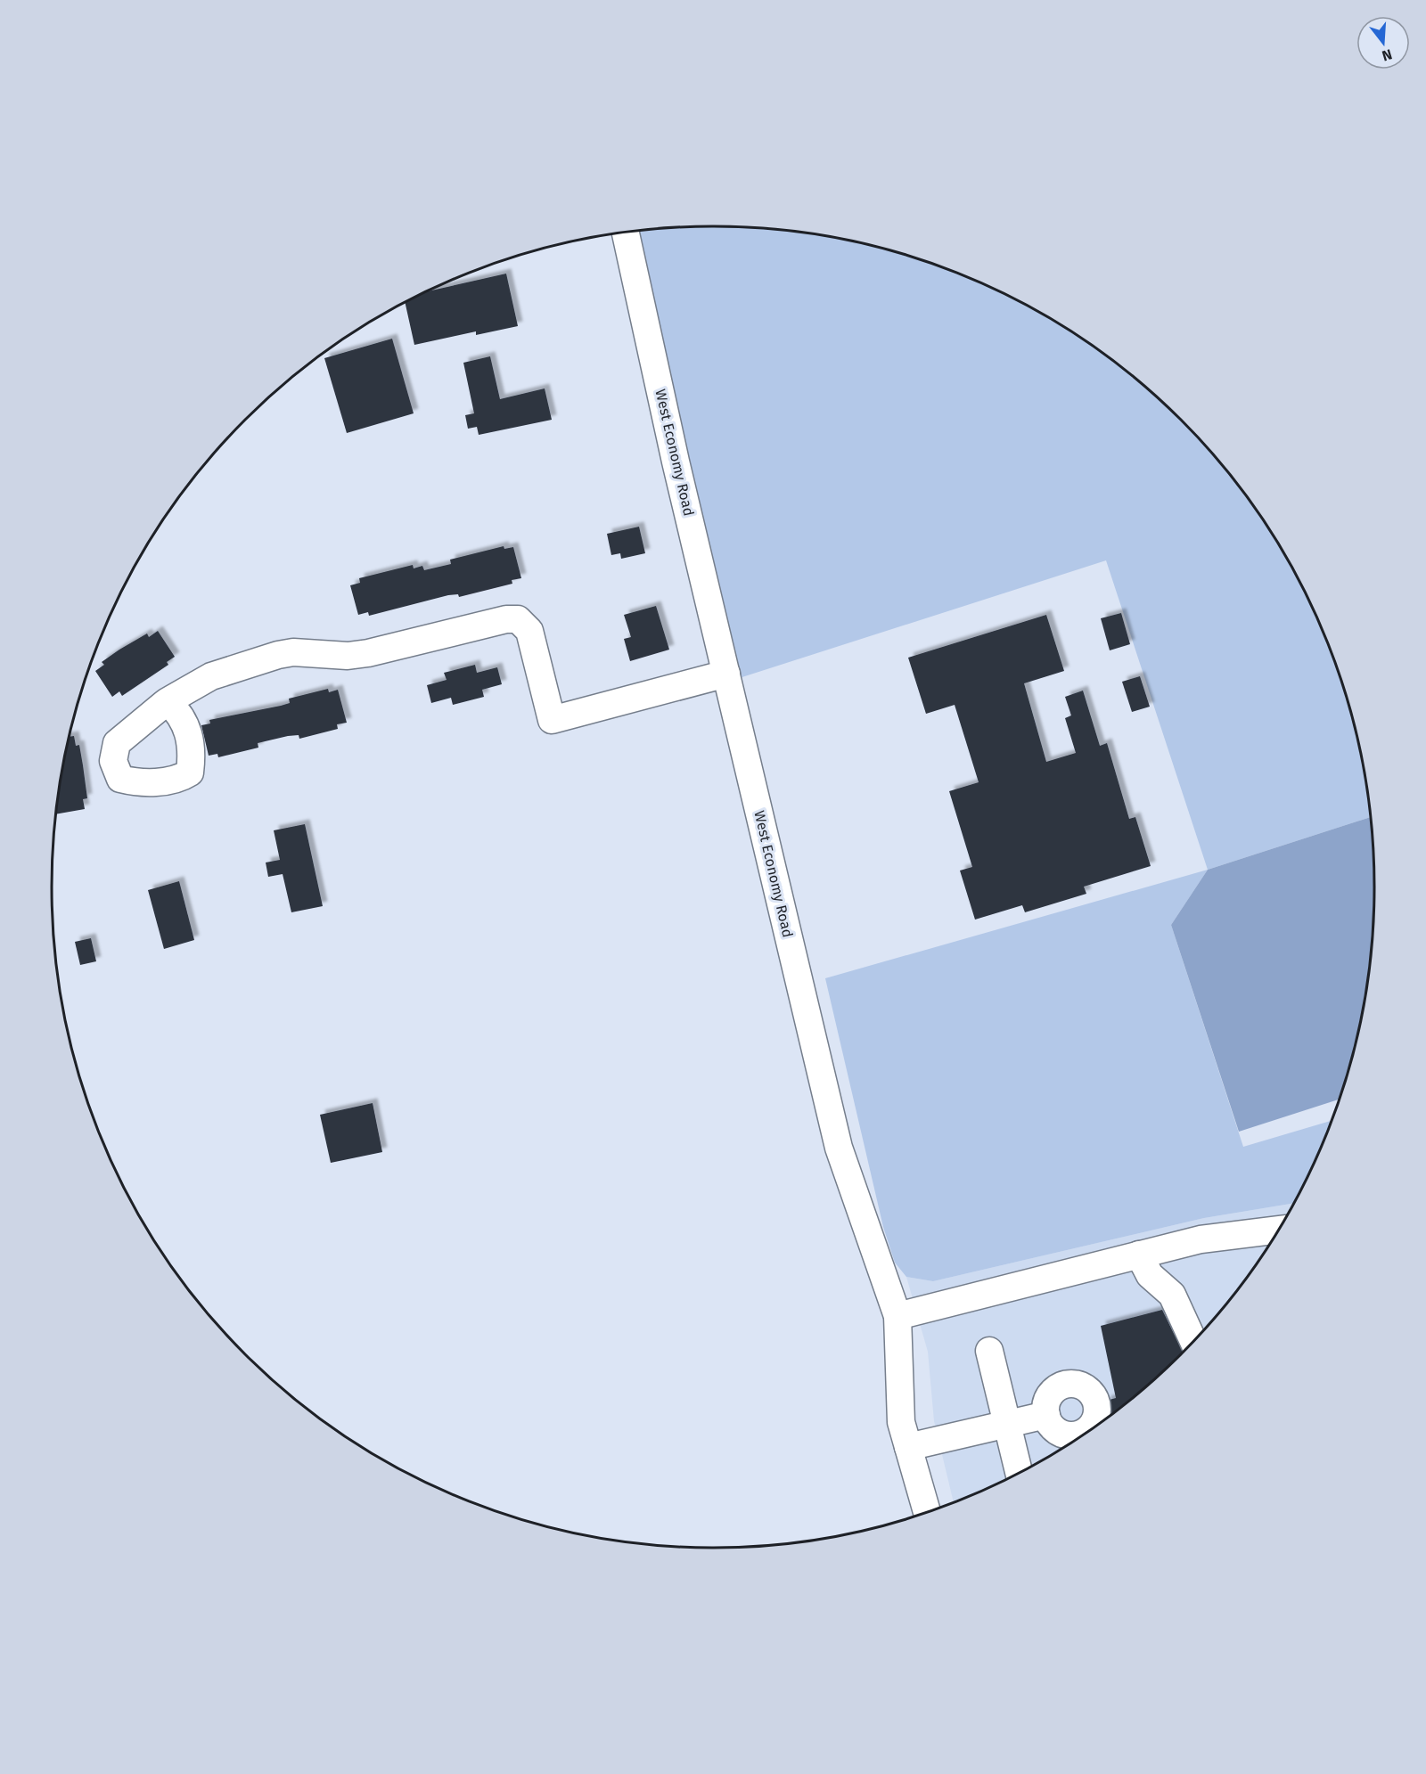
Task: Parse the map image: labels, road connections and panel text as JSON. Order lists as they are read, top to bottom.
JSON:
{
  "streets": {
    "street": ["West Economy Road"]
  },
  "north": "bottom"
}
